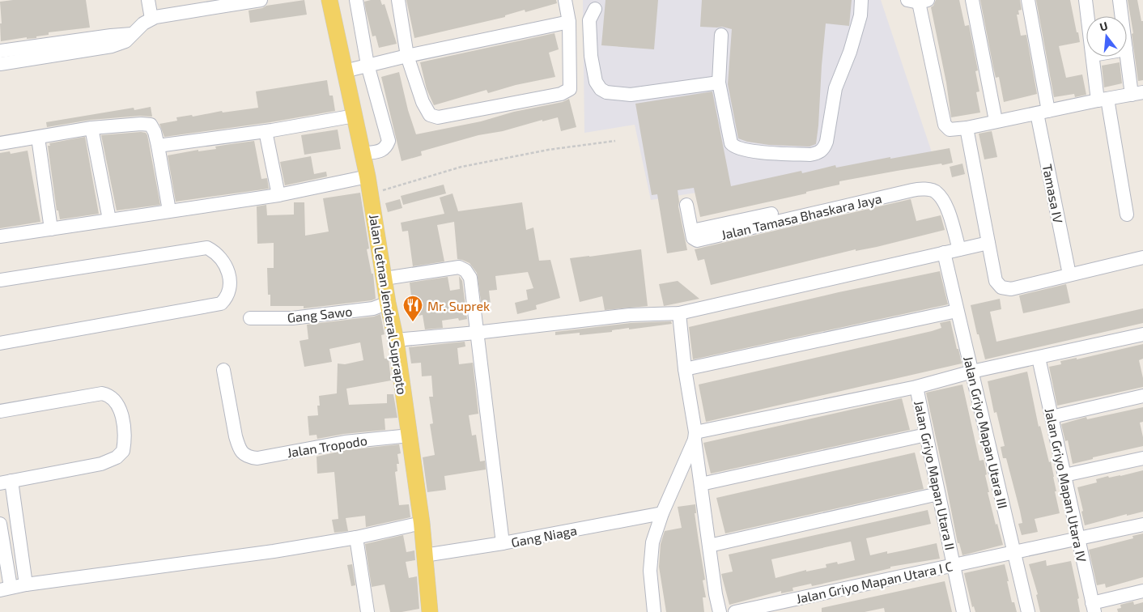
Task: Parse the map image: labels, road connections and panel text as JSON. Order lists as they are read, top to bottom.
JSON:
{
  "streets": {
    "main road": ["Jalan Letnan Jenderal Suprapto"],
    "street": [
      "Tamasa IV",
      "Jalan Tamasa Bhaskara Jaya",
      "Gang Sawo",
      "Jalan Griyo Mapan Utara III",
      "Jalan Tropodo",
      "Jalan Griyo Mapan Utara II",
      "Jalan Griyo Mapan Utara IV",
      "Gang Niaga",
      "Jalan Griyo Mapan Utara I C"
    ]
  },
  "crossings": [
    ["Jalan Letnan Jenderal Suprapto", "Gang Sawo"],
    ["Jalan Letnan Jenderal Suprapto", "Jalan Tropodo"],
    ["Jalan Letnan Jenderal Suprapto", "Gang Niaga"],
    ["Jalan Griyo Mapan Utara III", "Jalan Griyo Mapan Utara I C"],
    ["Jalan Griyo Mapan Utara II", "Jalan Griyo Mapan Utara I C"],
    ["Jalan Griyo Mapan Utara IV", "Jalan Griyo Mapan Utara I C"]
  ],
  "places": {
    "restaurant": ["Mr. Suprek"]
  },
  "north": "top"
}
